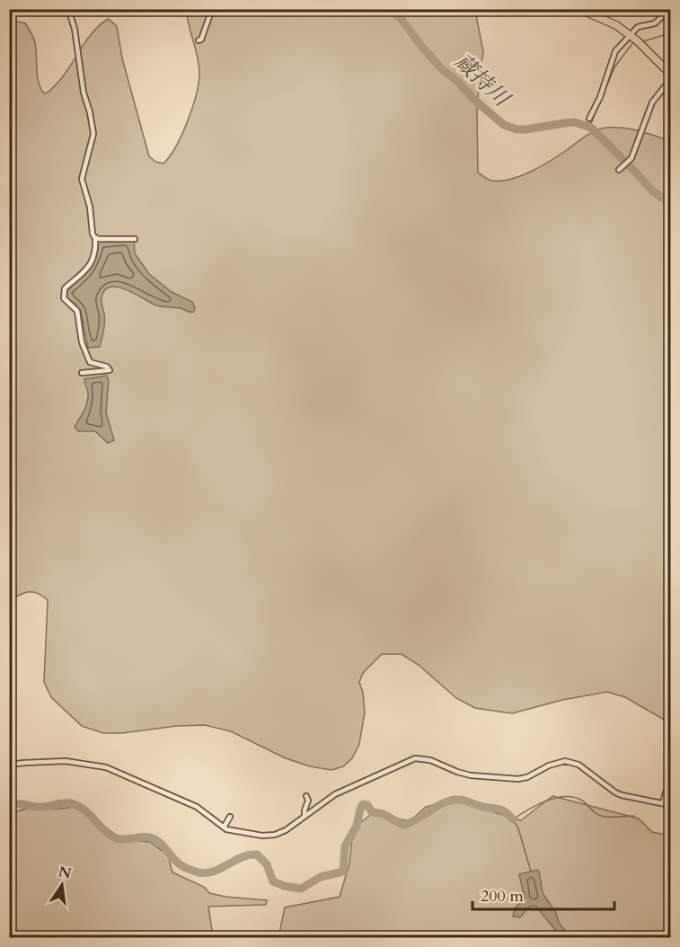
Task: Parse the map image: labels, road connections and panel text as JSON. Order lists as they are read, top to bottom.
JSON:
{
  "water": ["蔵持川"],
  "scale_bar": "200 m",
  "north": "top"
}
